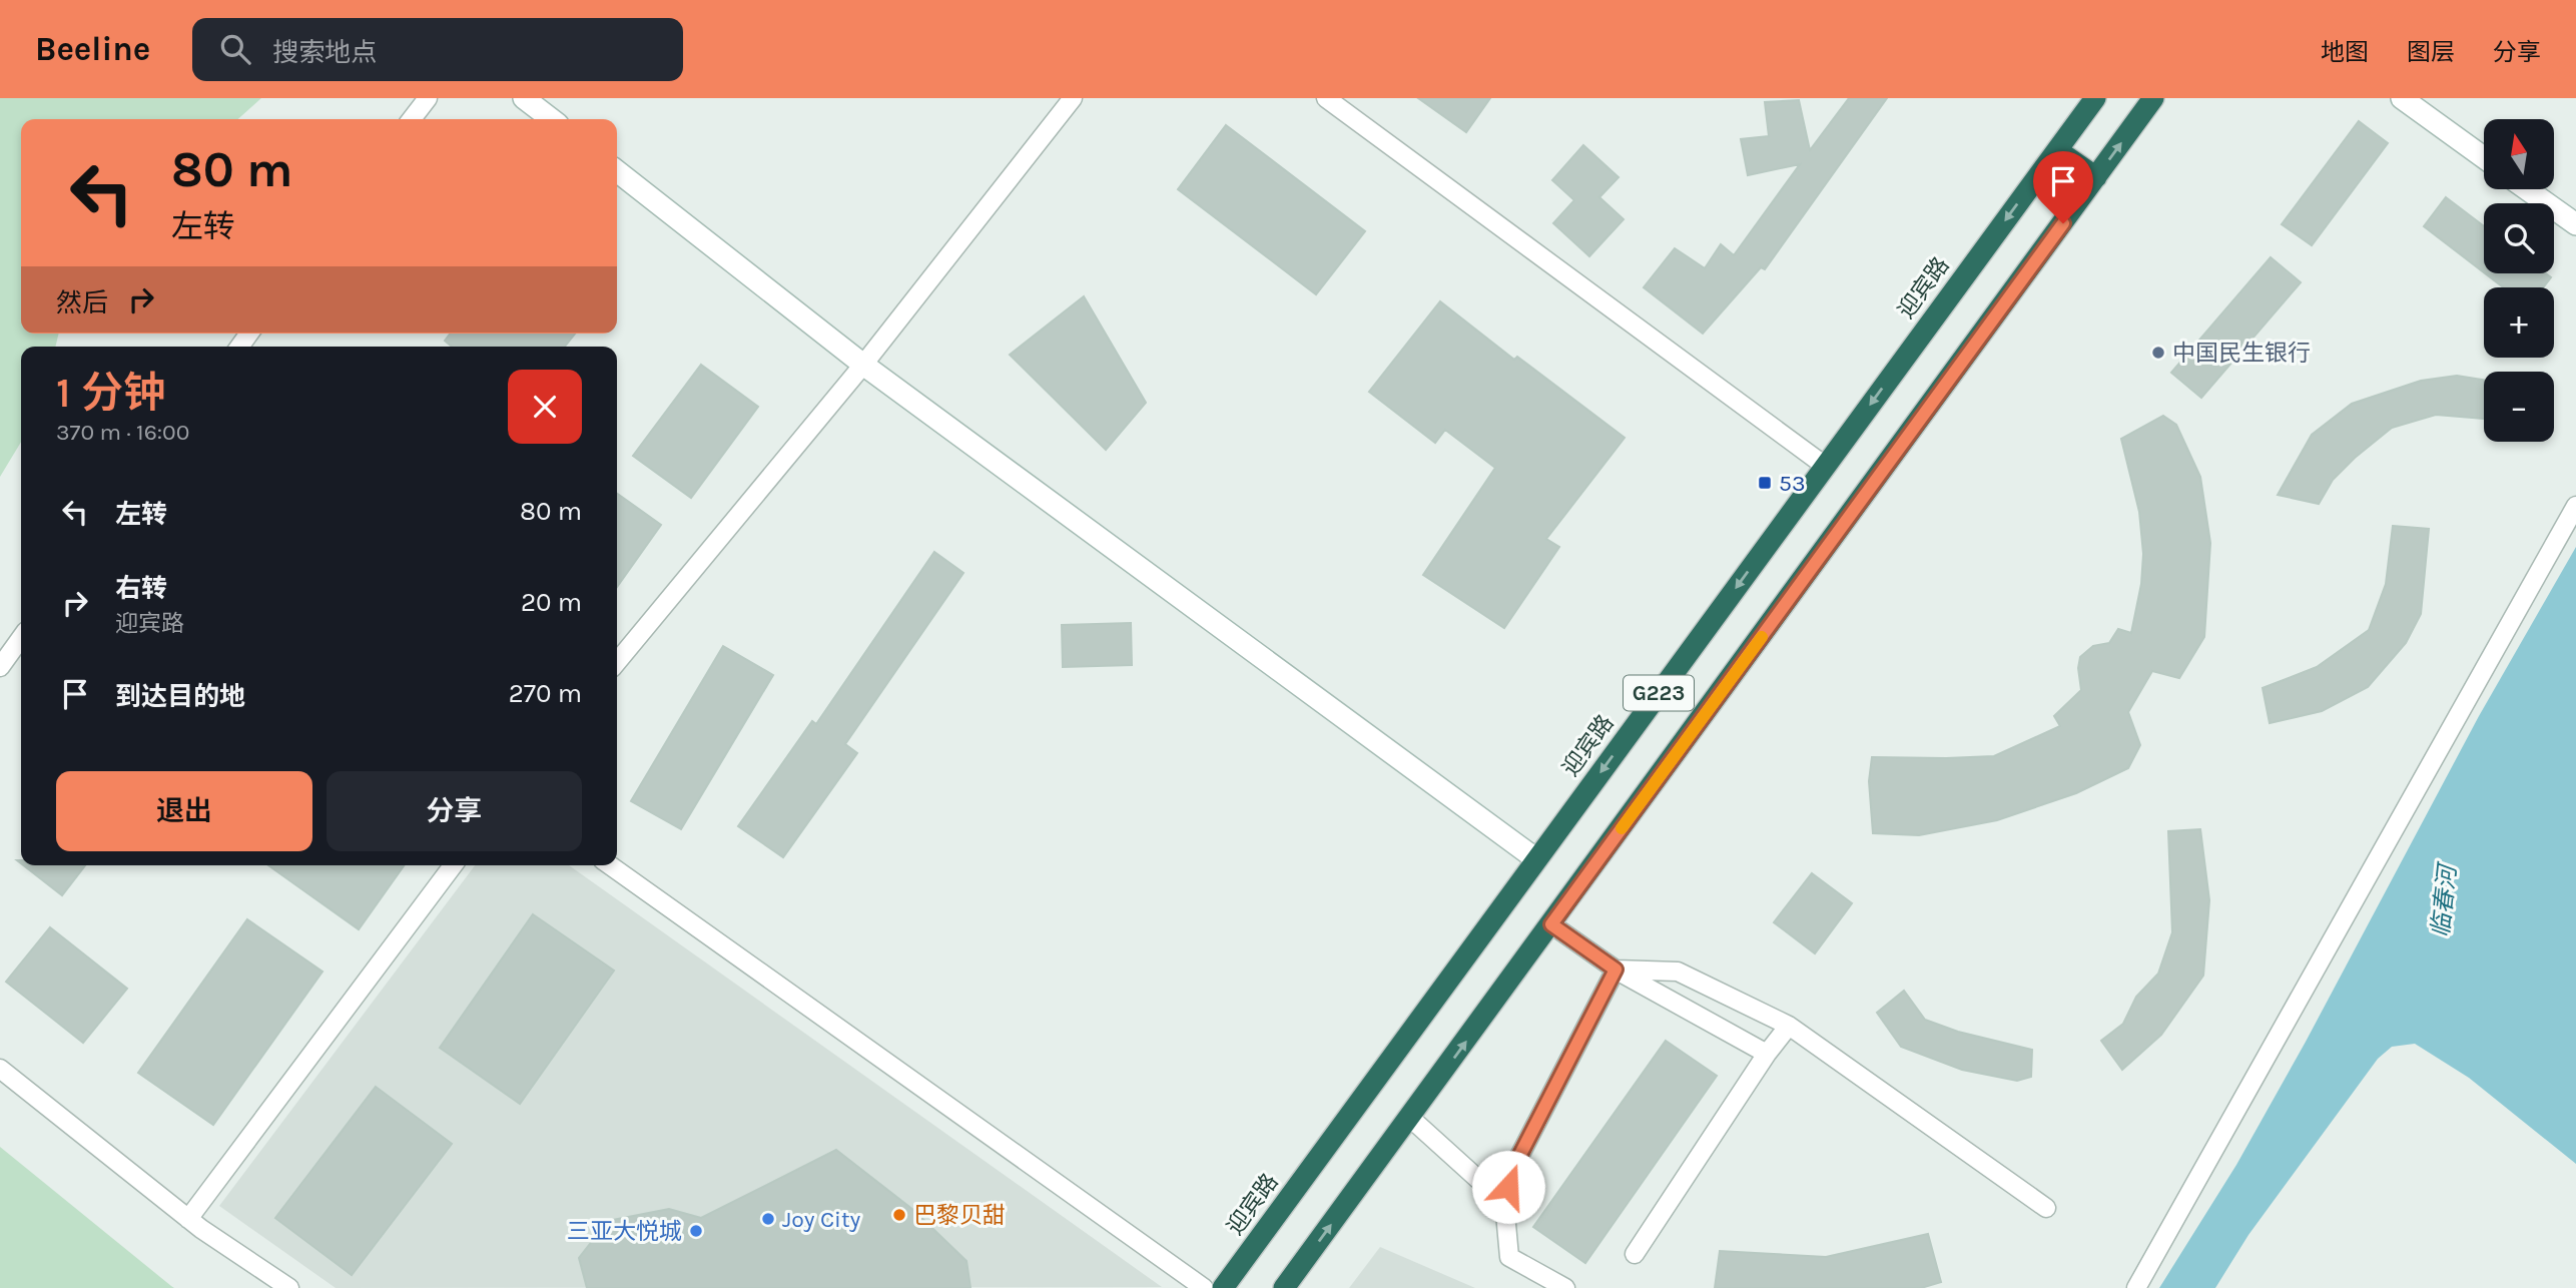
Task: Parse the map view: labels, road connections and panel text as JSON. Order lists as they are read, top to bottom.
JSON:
{
  "streets": {
    "highway": ["迎宾路", "G223"]
  },
  "water": ["临春河"],
  "places": {
    "other": [
      "中国民生银行",
      "巴黎贝甜",
      "Joy City",
      "三亚大悦城"
    ],
    "transit": ["53"]
  },
  "north": "top",
  "page": {
    "header": "Beeline",
    "search": "搜索地点",
    "nav": ["地图", "图层", "分享"],
    "map_buttons": ["+", "−"],
    "turn": ["80 m", "左转"],
    "then": "然后",
    "heading": ["1 分钟", "370 m · 16:00"],
    "list": [
      {
        "name": "左转",
        "value": "80 m"
      },
      {
        "name": "右转",
        "note": "迎宾路",
        "value": "20 m"
      },
      {
        "name": "到达目的地",
        "value": "270 m"
      }
    ],
    "buttons": ["退出", "分享"]
  }
}
